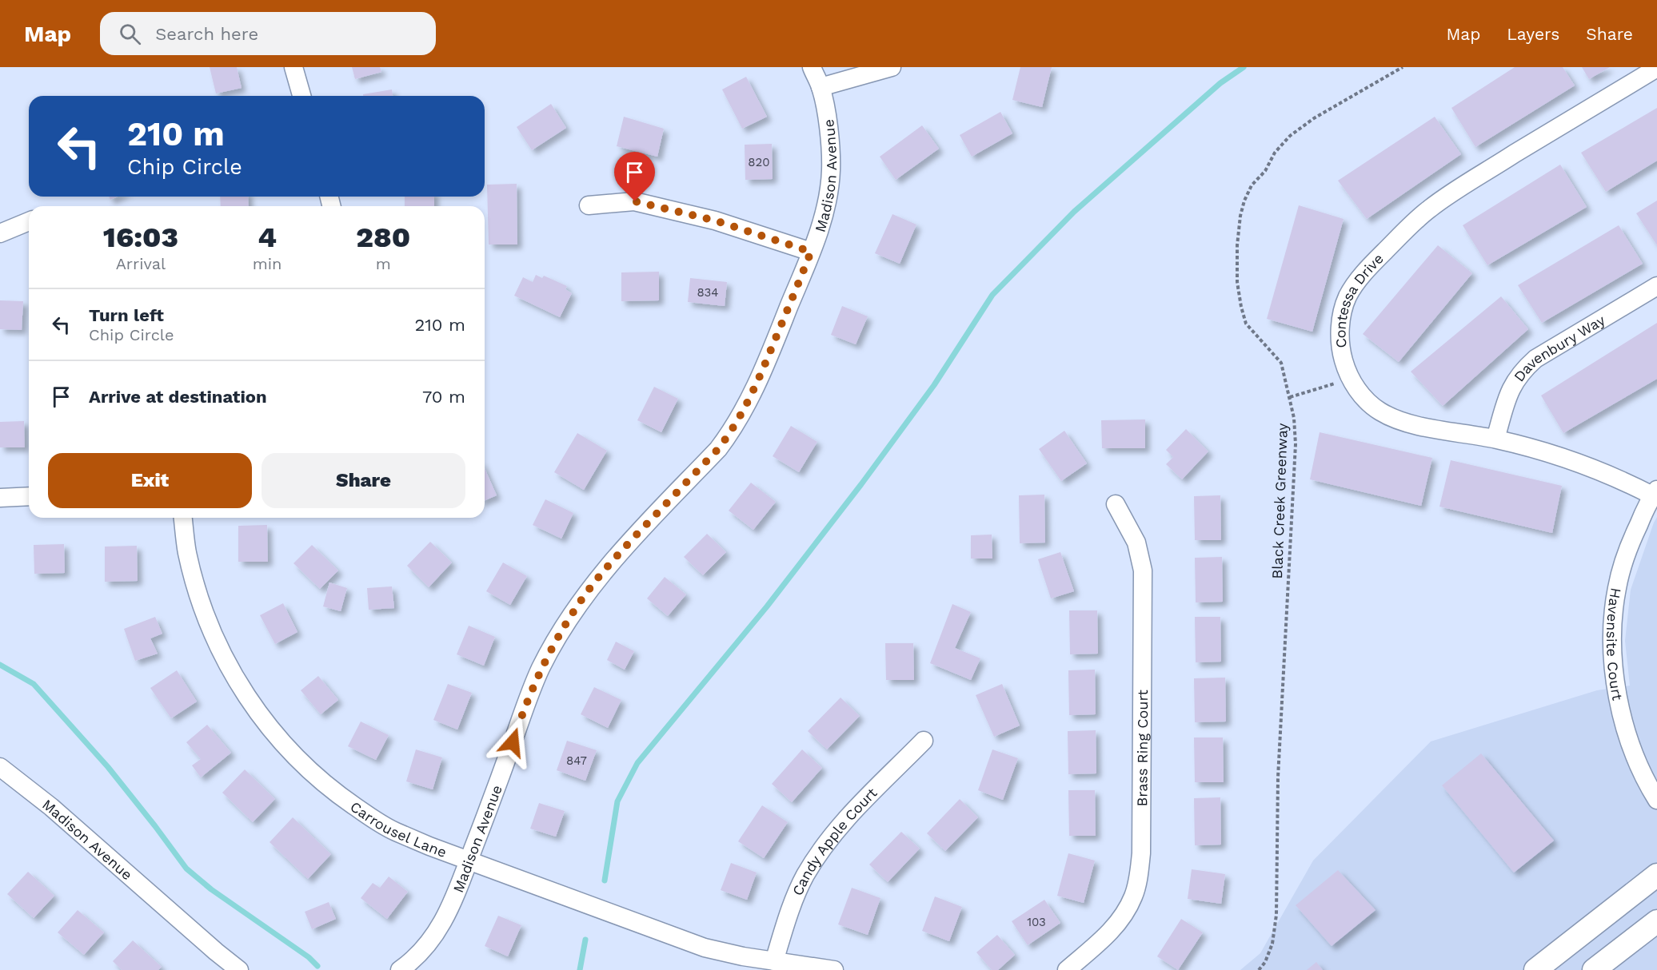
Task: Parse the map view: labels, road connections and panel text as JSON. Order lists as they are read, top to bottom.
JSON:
{
  "streets": {
    "street": [
      "Madison Avenue",
      "Contessa Drive",
      "Davenbury Way",
      "Havensite Court",
      "Brass Ring Court",
      "Carrousel Lane",
      "Candy Apple Court"
    ],
    "path": ["Black Creek Greenway"]
  },
  "crossings": [
    ["Madison Avenue", "Carrousel Lane"],
    ["Contessa Drive", "Davenbury Way"],
    ["Contessa Drive", "Havensite Court"],
    ["Carrousel Lane", "Candy Apple Court"]
  ],
  "house_numbers": [
    "820",
    "834",
    "847",
    "103"
  ],
  "page": {
    "header": "Map",
    "search": "Search here",
    "nav": ["Map", "Layers", "Share"],
    "turn": ["210 m", "Chip Circle"],
    "eta": [
      "16:03",
      "Arrival",
      "4",
      "min",
      "280",
      "m"
    ],
    "list": [
      {
        "name": "Turn left",
        "note": "Chip Circle",
        "value": "210 m"
      },
      {
        "name": "Arrive at destination",
        "value": "70 m"
      }
    ],
    "buttons": ["Exit", "Share"]
  }
}
